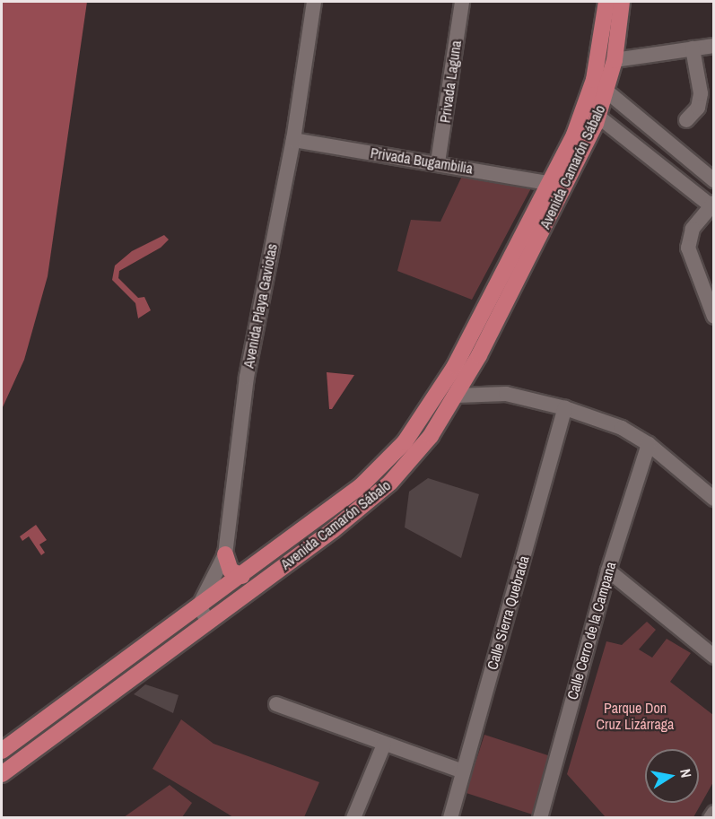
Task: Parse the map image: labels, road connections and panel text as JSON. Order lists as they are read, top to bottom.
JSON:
{
  "streets": {
    "main road": ["Avenida Camarón Sábalo"],
    "street": [
      "Privada Laguna",
      "Privada Bugambilia",
      "Avenida Playa Gaviotas",
      "Calle Sierra Quebrada",
      "Calle Cerro de la Campana"
    ]
  },
  "crossings": [
    ["Privada Laguna", "Privada Bugambilia"],
    ["Privada Bugambilia", "Avenida Camarón Sábalo"],
    ["Privada Bugambilia", "Avenida Playa Gaviotas"],
    ["Avenida Camarón Sábalo", "Avenida Playa Gaviotas"]
  ],
  "parks": ["Parque Don Cruz Lizárraga"],
  "north": "right"
}
